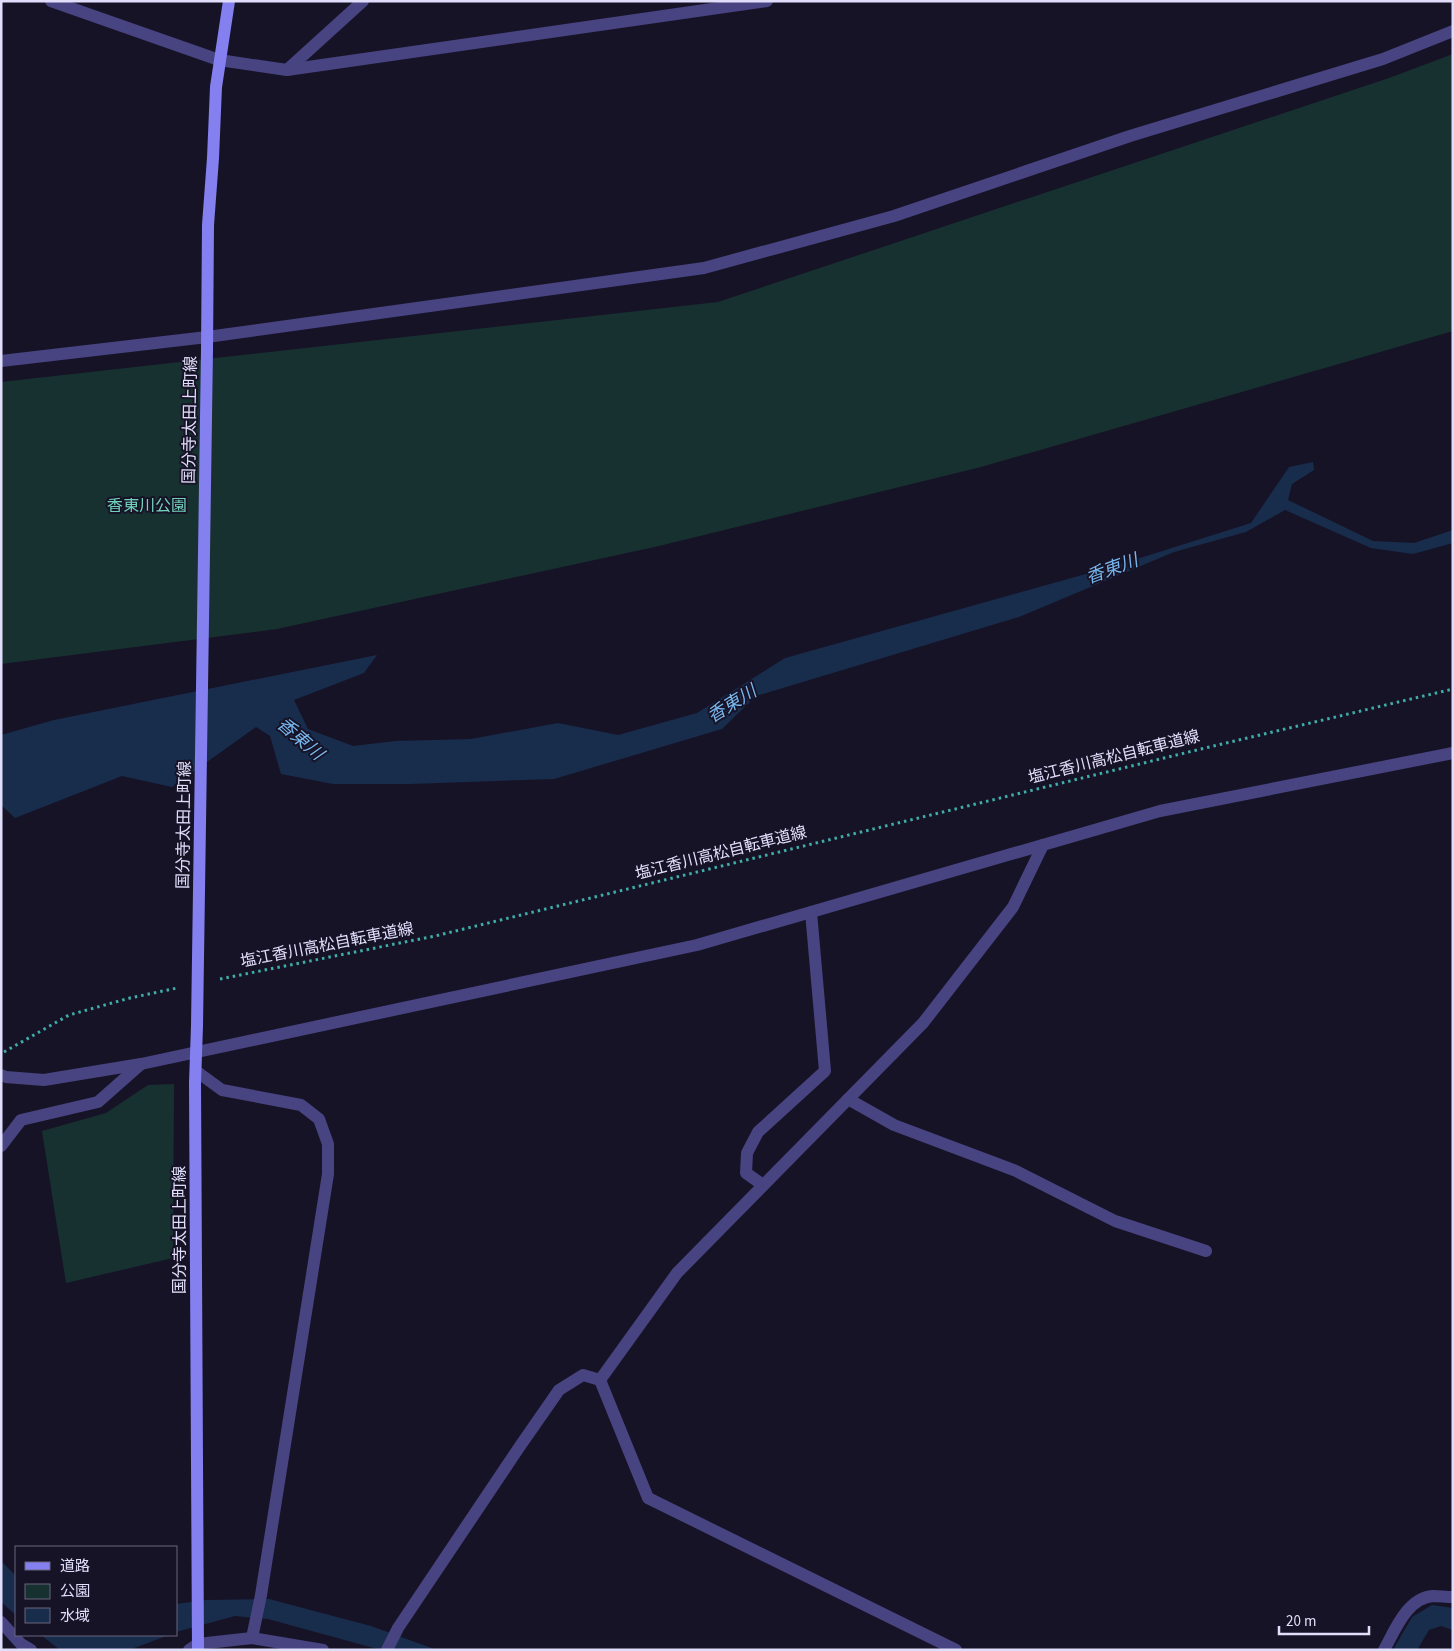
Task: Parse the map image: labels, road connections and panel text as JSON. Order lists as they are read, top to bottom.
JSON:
{
  "streets": {
    "main road": ["国分寺太田上町線"],
    "path": ["塩江香川高松自転車道線"]
  },
  "water": ["香東川"],
  "parks": ["香東川公園"],
  "legend": ["道路", "公園", "水域"],
  "scale_bar": "20 m"
}
